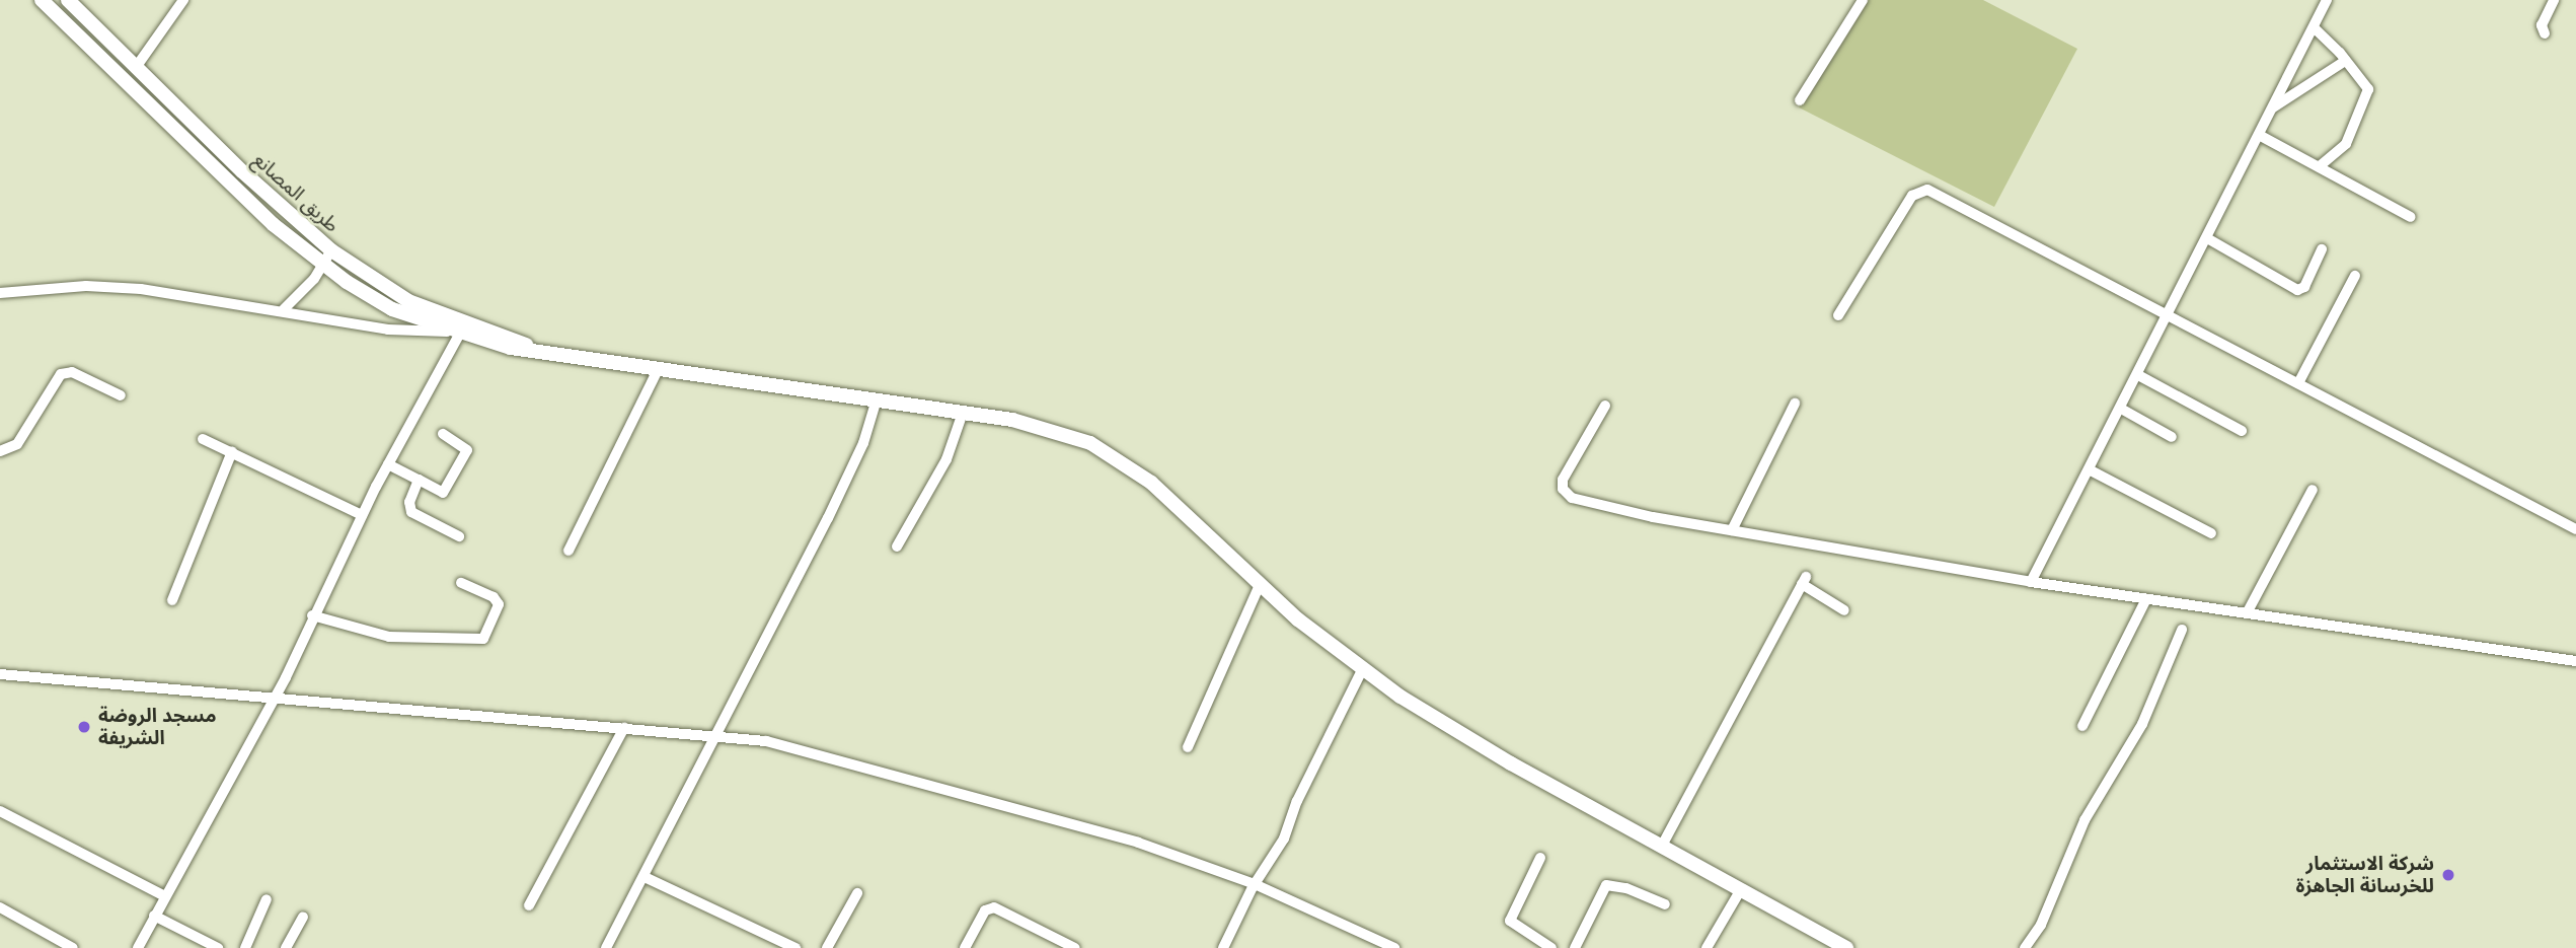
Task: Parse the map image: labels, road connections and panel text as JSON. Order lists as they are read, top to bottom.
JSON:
{
  "streets": {
    "main road": ["طريق المصانع"]
  },
  "places": ["مسجد الروضة الشريفة", "شركة الاستثمار للخرسانة الجاهزة"]
}
